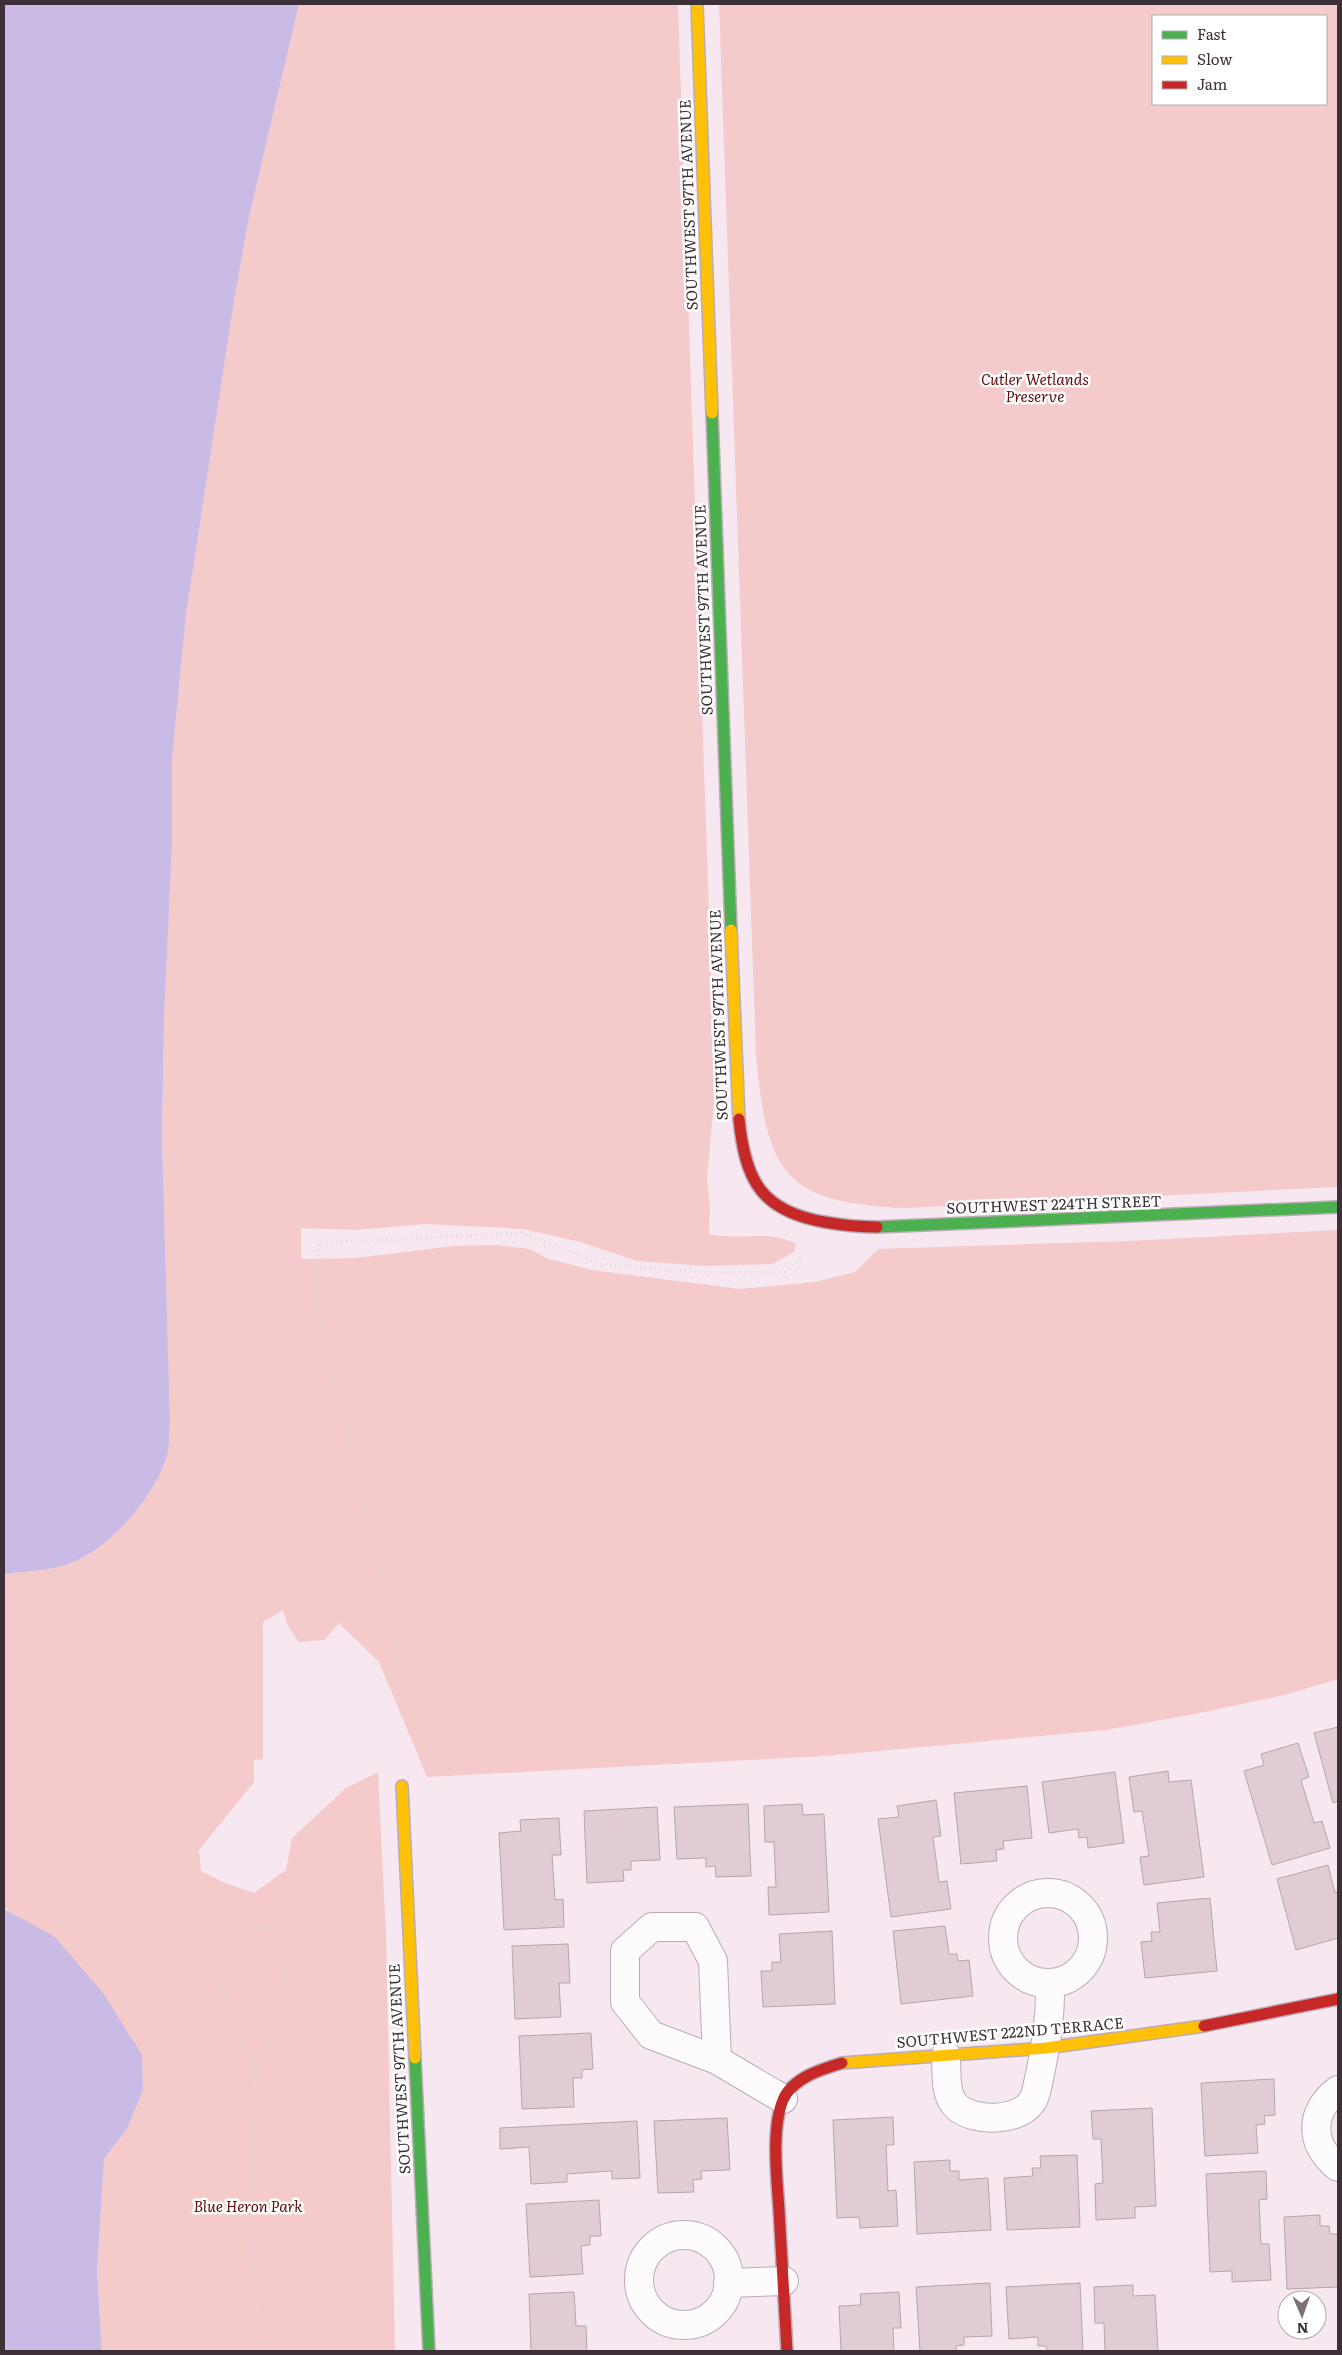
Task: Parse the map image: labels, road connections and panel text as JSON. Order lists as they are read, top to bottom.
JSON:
{
  "streets": {
    "street": ["SOUTHWEST 97TH AVENUE", "SOUTHWEST 224TH STREET", "SOUTHWEST 222ND TERRACE"]
  },
  "crossings": [
    ["SOUTHWEST 97TH AVENUE", "SOUTHWEST 224TH STREET"]
  ],
  "parks": ["Cutler Wetlands Preserve", "Blue Heron Park"],
  "legend": ["Fast", "Slow", "Jam"],
  "north": "bottom"
}
